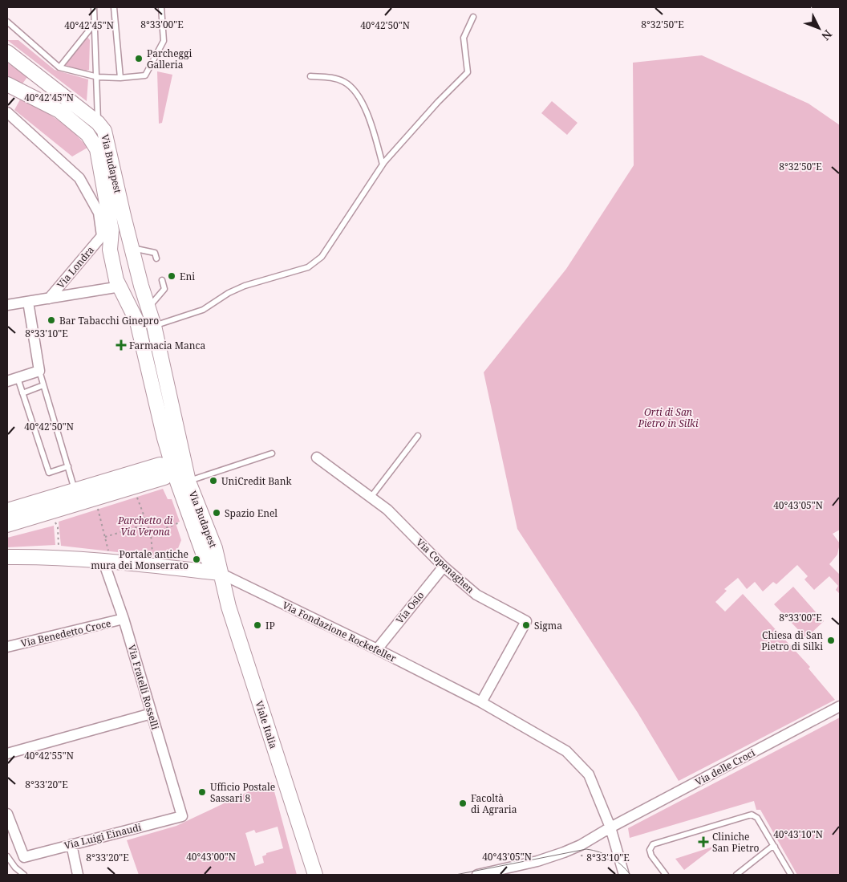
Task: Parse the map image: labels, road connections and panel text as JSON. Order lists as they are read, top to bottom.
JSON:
{
  "streets": {
    "main road": ["Via Budapest", "Via Fondazione Rockefeller", "Viale Italia"],
    "street": [
      "Via Londra",
      "Via Copenaghen",
      "Via Oslo",
      "Via Benedetto Croce",
      "Via Fratelli Rosselli",
      "Via delle Croci",
      "Via Luigi Einaudi"
    ]
  },
  "crossings": [
    ["Via Budapest", "Via Londra"],
    ["Via Budapest", "Via Fondazione Rockefeller"],
    ["Via Budapest", "Viale Italia"],
    ["Via Copenaghen", "Via Oslo"],
    ["Via Copenaghen", "Via Fondazione Rockefeller"],
    ["Via Oslo", "Via Fondazione Rockefeller"],
    ["Via Fondazione Rockefeller", "Via Fratelli Rosselli"],
    ["Via Fondazione Rockefeller", "Viale Italia"],
    ["Via Fondazione Rockefeller", "Via delle Croci"],
    ["Via Benedetto Croce", "Via Fratelli Rosselli"],
    ["Via Fratelli Rosselli", "Via Luigi Einaudi"]
  ],
  "parks": ["Orti di San Pietro in Silki", "Parchetto di Via Verona"],
  "places": {
    "other": [
      "Parcheggi Galleria",
      "Eni",
      "Bar Tabacchi Ginepro",
      "UniCredit Bank",
      "Spazio Enel",
      "Portale antiche mura dei Monserrato",
      "IP",
      "Sigma",
      "Chiesa di San Pietro di Silki",
      "Ufficio Postale Sassari 8",
      "Facoltà di Agraria"
    ],
    "health": ["Farmacia Manca", "Cliniche San Pietro"]
  },
  "north": "bottom right",
  "coordinates": [
    "8°32'50\"E",
    "8°33'00\"E",
    "40°42'45\"N",
    "40°42'50\"N",
    "8°33'10\"E",
    "40°43'05\"N",
    "40°42'55\"N",
    "8°33'20\"E",
    "40°43'10\"N",
    "40°43'00\"N"
  ]
}
